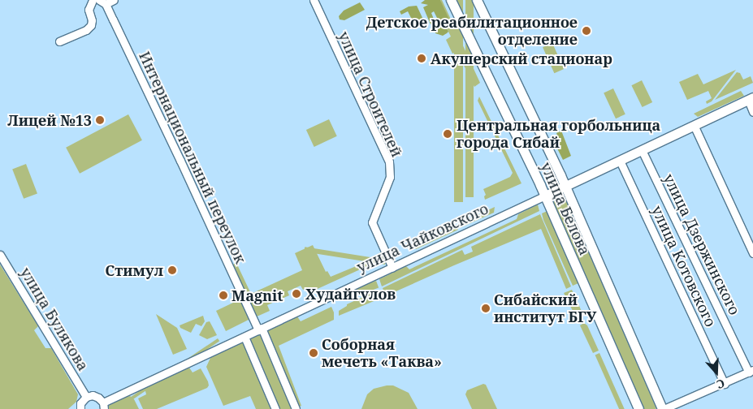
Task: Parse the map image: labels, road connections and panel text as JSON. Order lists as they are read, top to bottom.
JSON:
{
  "streets": {
    "main road": ["улица Белова", "улица Чайковского"],
    "street": [
      "улица Строителей",
      "Интернациональный переулок",
      "улица Дзержинского",
      "улица Котовского",
      "улица Булякова"
    ]
  },
  "crossings": [
    ["улица Строителей", "улица Чайковского"],
    ["Интернациональный переулок", "улица Чайковского"],
    ["улица Белова", "улица Чайковского"],
    ["улица Чайковского", "улица Дзержинского"],
    ["улица Чайковского", "улица Котовского"]
  ],
  "places": [
    "Детское реабилитационное отделение",
    "Акушерский стационар",
    "Лицей №13",
    "Центральная горбольница города Сибай",
    "Стимул",
    "Худайгулов",
    "Magnit",
    "Сибайский институт БГУ",
    "Соборная мечеть «Таква»"
  ],
  "north": "bottom"
}
